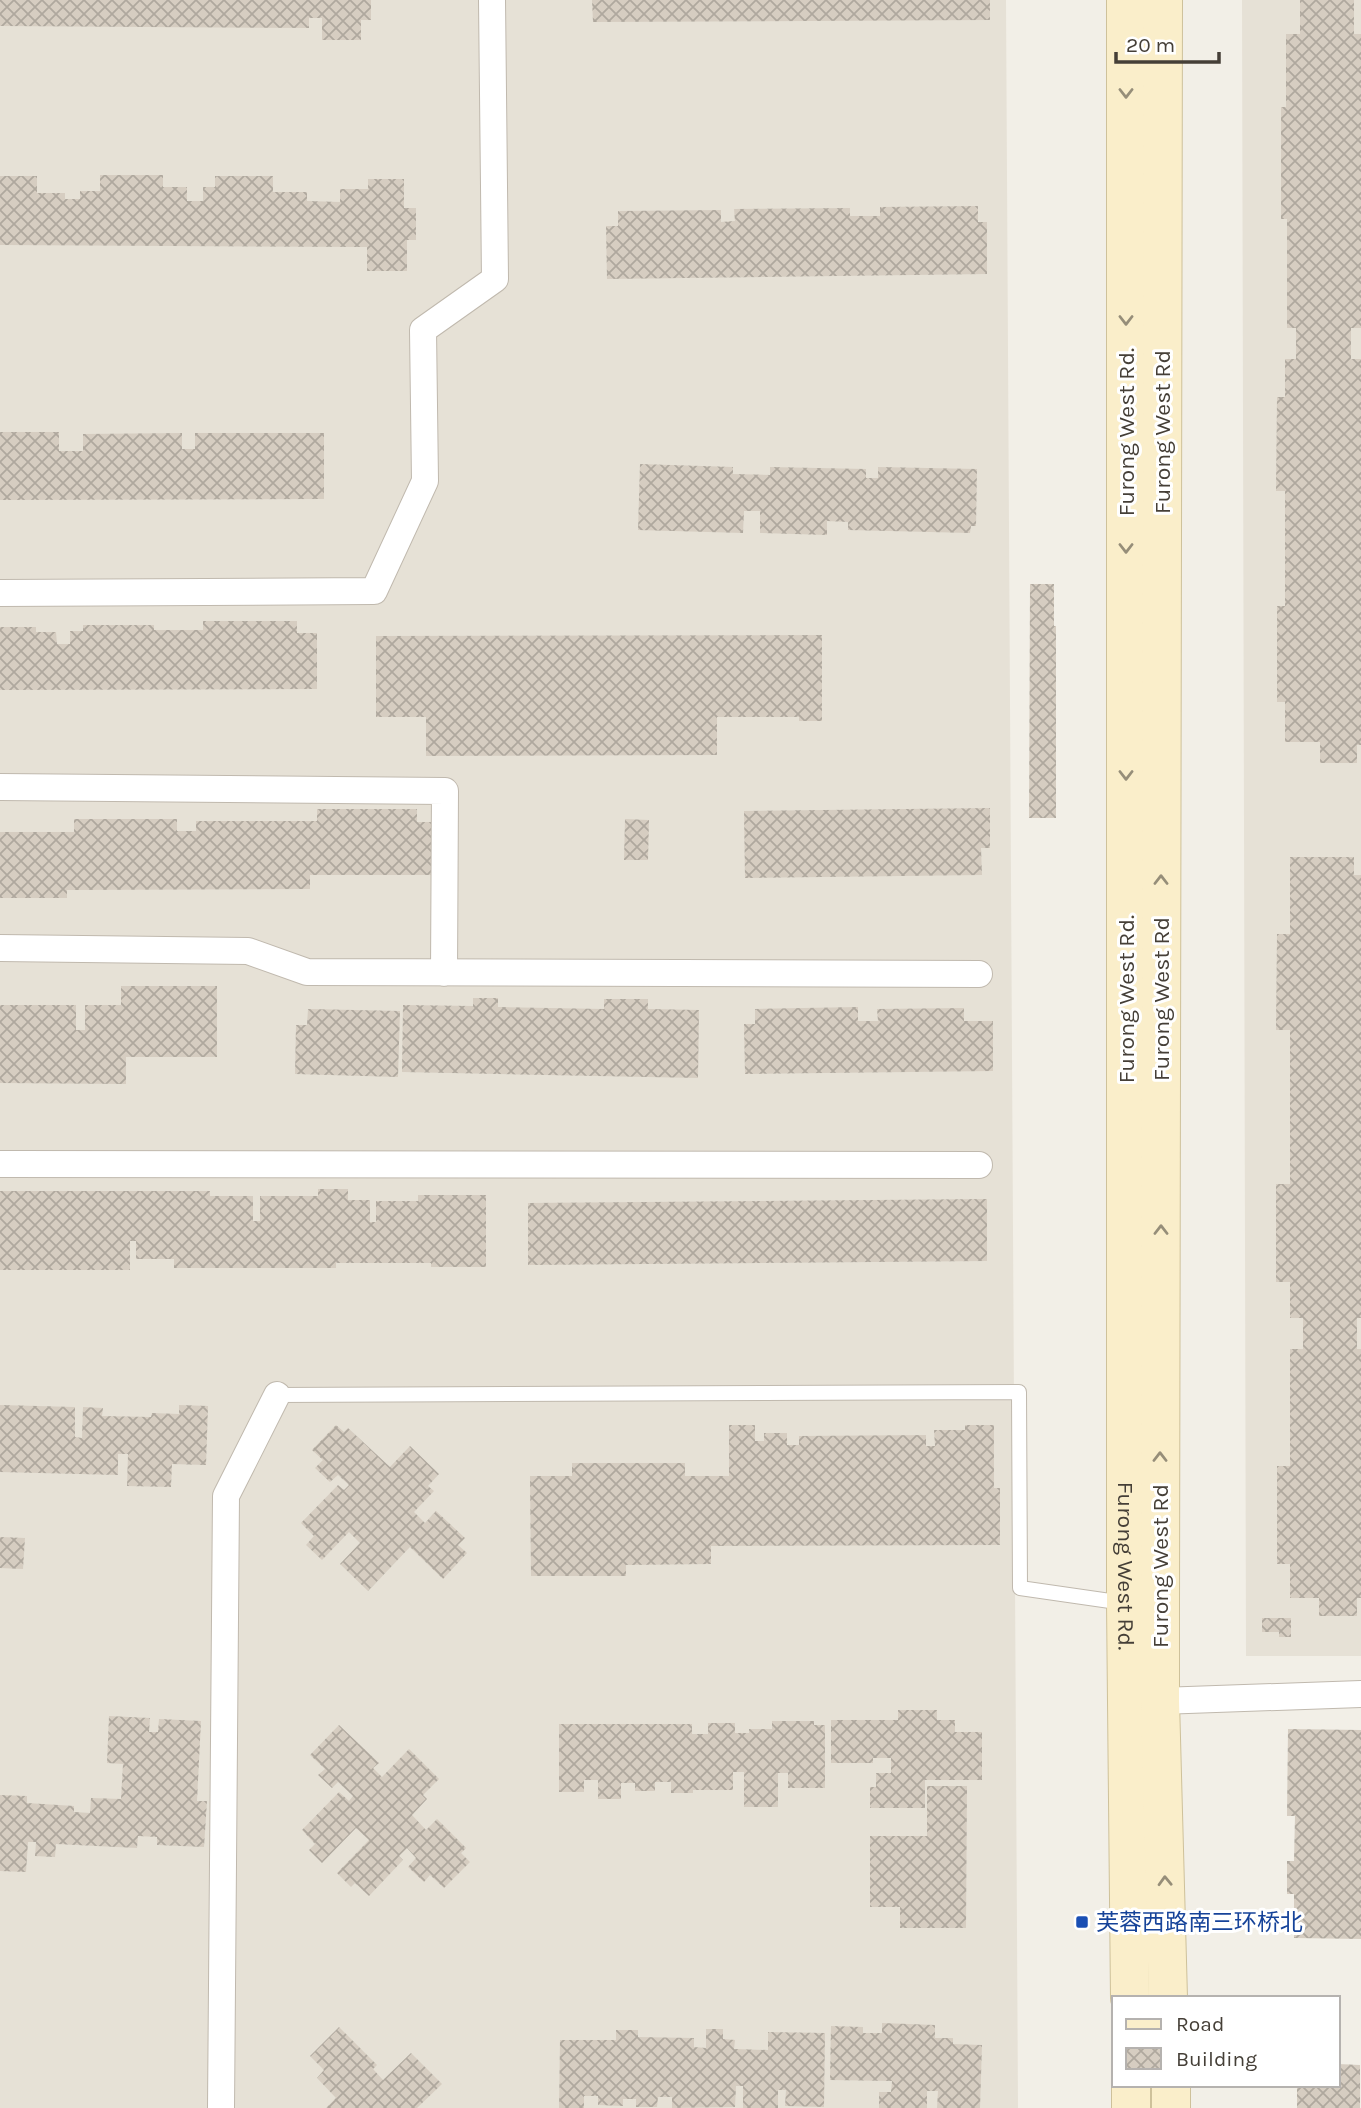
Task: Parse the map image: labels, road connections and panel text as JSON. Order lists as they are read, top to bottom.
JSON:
{
  "streets": {
    "main road": ["Furong West Rd.", "Furong West Rd"]
  },
  "crossings": [
    ["Furong West Rd.", "Furong West Rd"]
  ],
  "one_way": ["Furong West Rd.", "Furong West Rd"],
  "places": {
    "transit": ["芙蓉西路南三环桥北"]
  },
  "legend": ["Road", "Building"],
  "scale_bar": "20 m"
}
